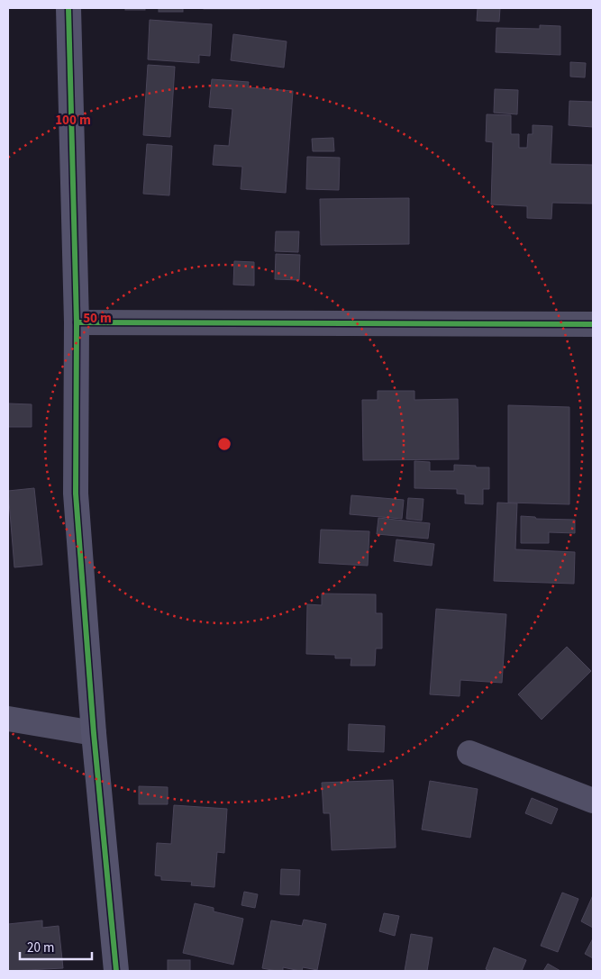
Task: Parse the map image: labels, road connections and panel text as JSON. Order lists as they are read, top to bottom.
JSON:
{
  "scale_bar": "20 m",
  "rings": ["100 m", "50 m"]
}
